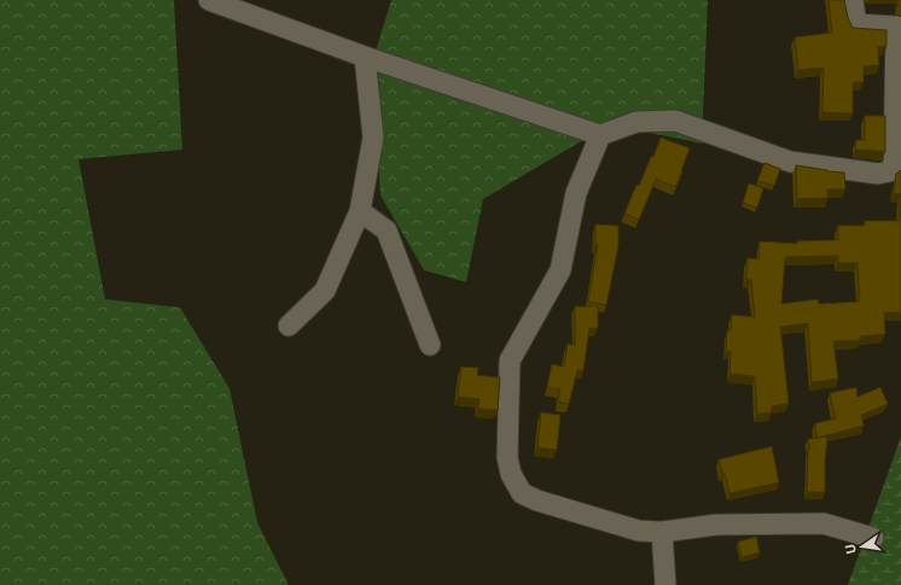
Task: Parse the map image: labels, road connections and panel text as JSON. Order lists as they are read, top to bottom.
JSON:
{
  "north": "left"
}
